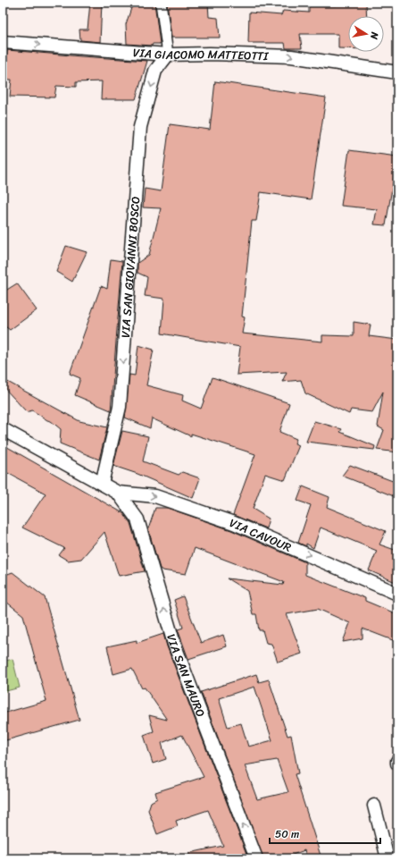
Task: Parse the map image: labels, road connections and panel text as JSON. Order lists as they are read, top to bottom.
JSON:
{
  "streets": {
    "street": [
      "VIA GIACOMO MATTEOTTI",
      "VIA SAN GIOVANNI BOSCO",
      "VIA CAVOUR",
      "VIA SAN MAURO"
    ]
  },
  "crossings": [
    ["VIA GIACOMO MATTEOTTI", "VIA SAN GIOVANNI BOSCO"],
    ["VIA CAVOUR", "VIA SAN MAURO"]
  ],
  "one_way": [
    "VIA GIACOMO MATTEOTTI",
    "VIA SAN GIOVANNI BOSCO",
    "VIA CAVOUR",
    "VIA SAN MAURO"
  ],
  "scale_bar": "50 m",
  "north": "right"
}
